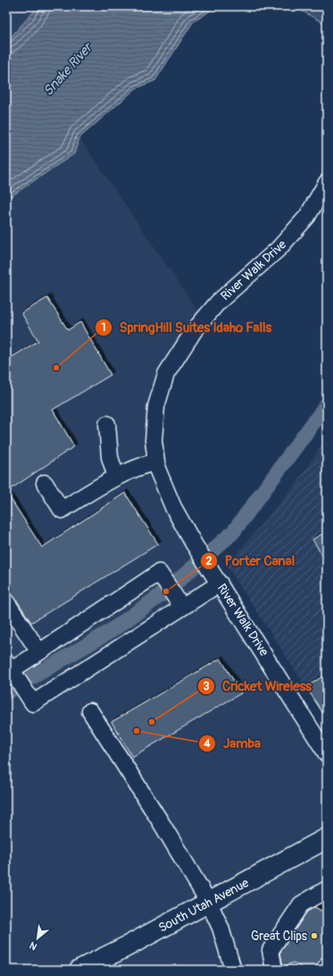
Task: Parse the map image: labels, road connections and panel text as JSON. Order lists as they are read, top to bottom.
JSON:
{
  "streets": {
    "main road": ["South Utah Avenue"],
    "street": ["River Walk Drive"]
  },
  "water": ["Snake River"],
  "places": [
    "SpringHill Suites Idaho Falls",
    "Porter Canal",
    "Cricket Wireless",
    "Jamba",
    "Great Clips"
  ],
  "north": "bottom left"
}
